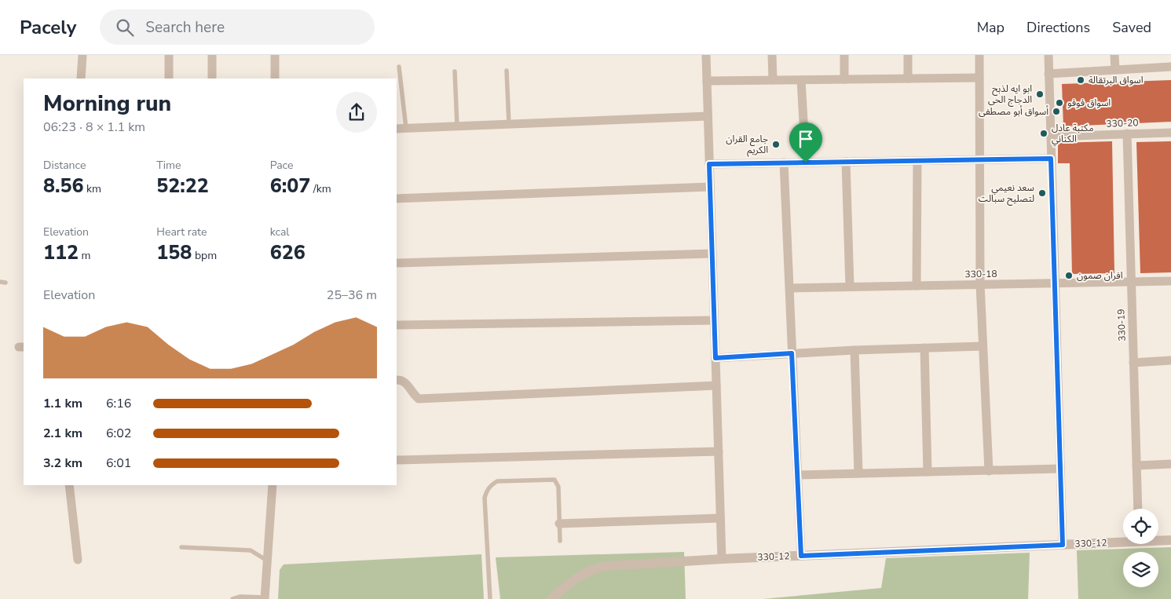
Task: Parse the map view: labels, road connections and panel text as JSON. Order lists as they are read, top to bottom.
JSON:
{
  "streets": {
    "street": [
      "330-20",
      "330-18",
      "330-19",
      "330-12"
    ]
  },
  "crossings": [
    ["330-20", "330-19"],
    ["330-18", "330-19"]
  ],
  "places": [
    "اسواق البرتقالة",
    "ابو ايه لذبح الدجاج الحي",
    "اسواق فوفو",
    "أسواق أبو مصطفى",
    "مكتبة عادل الكناني",
    "جامع القران الكريم",
    "سعد نعيمي لتصليح سبالت",
    "افران صمون"
  ],
  "page": {
    "header": "Pacely",
    "search": "Search here",
    "nav": ["Map", "Directions", "Saved"],
    "heading": ["Morning run", "06:23 · 8 × 1.1 km"],
    "stats": [
      ["Distance", "8.56 km"],
      ["Time", "52:22"],
      ["Pace", "6:07 /km"],
      ["Elevation", "112 m"],
      ["Heart rate", "158 bpm"],
      ["kcal", "626"]
    ],
    "chart": ["Elevation", "25–36 m"],
    "list": [
      {
        "name": "1.1 km",
        "note": "6:16"
      },
      {
        "name": "2.1 km",
        "note": "6:02"
      },
      {
        "name": "3.2 km",
        "note": "6:01"
      }
    ]
  }
}
